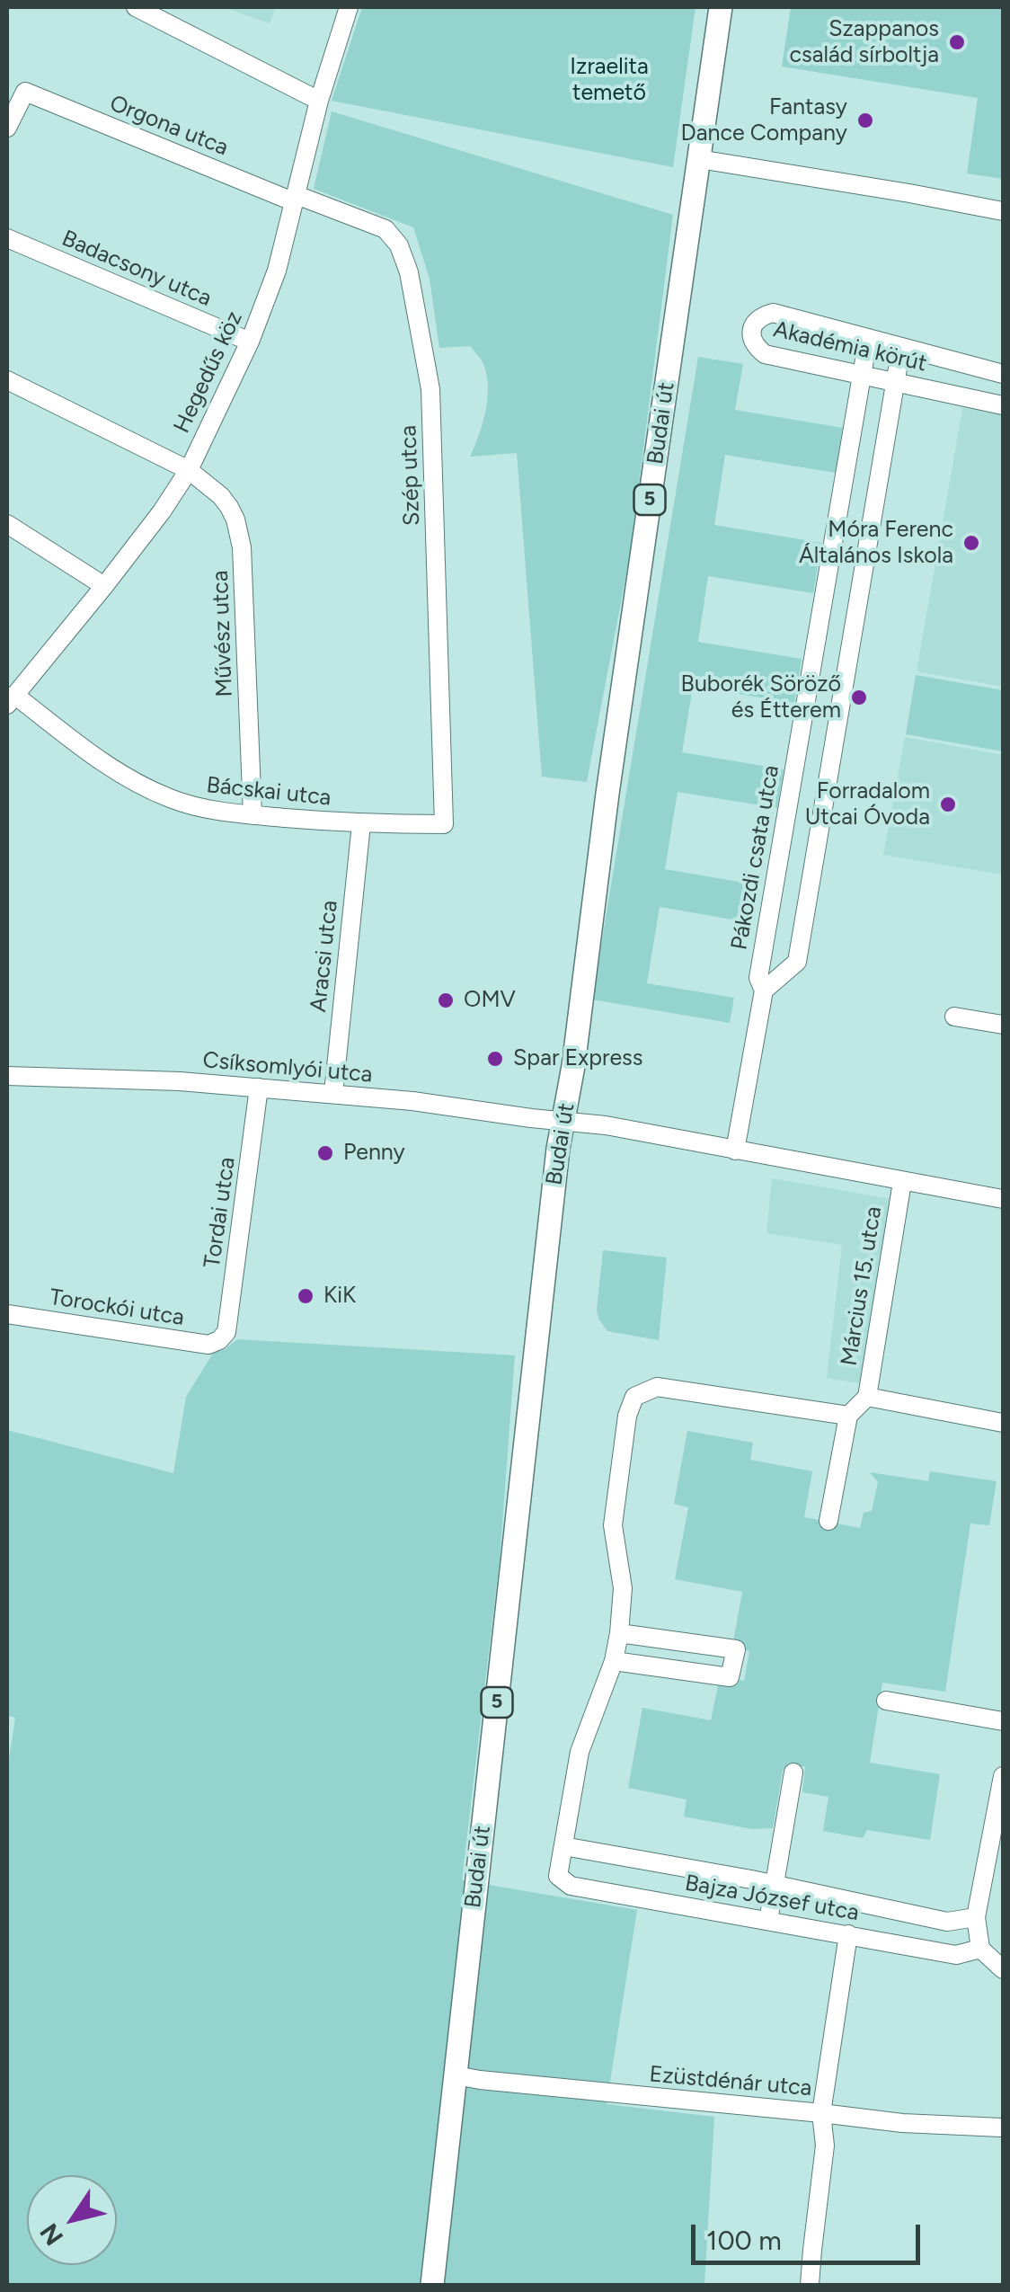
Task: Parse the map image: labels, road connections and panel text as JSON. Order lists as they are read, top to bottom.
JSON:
{
  "streets": {
    "main road": ["Budai út", "5"],
    "street": [
      "Orgona utca",
      "Badacsony utca",
      "Akadémia körút",
      "Hegedűs köz",
      "Szép utca",
      "Művész utca",
      "Bácskai utca",
      "Pákozdi csata utca",
      "Aracsi utca",
      "Csíksomlyói utca",
      "Tordai utca",
      "Március 15. utca",
      "Torockói utca",
      "Bajza József utca",
      "Ezüstdénár utca"
    ]
  },
  "crossings": [
    ["Orgona utca", "Hegedűs köz"],
    ["Orgona utca", "Szép utca"],
    ["Badacsony utca", "Hegedűs köz"],
    ["Akadémia körút", "Pákozdi csata utca"],
    ["Hegedűs köz", "Szép utca"],
    ["Hegedűs köz", "Művész utca"],
    ["Hegedűs köz", "Bácskai utca"],
    ["Budai út", "Csíksomlyói utca"],
    ["Budai út", "Március 15. utca"],
    ["Budai út", "Ezüstdénár utca"],
    ["Szép utca", "Bácskai utca"],
    ["Művész utca", "Bácskai utca"],
    ["Bácskai utca", "Aracsi utca"],
    ["Aracsi utca", "Csíksomlyói utca"],
    ["Csíksomlyói utca", "Tordai utca"],
    ["Csíksomlyói utca", "Március 15. utca"],
    ["Tordai utca", "Torockói utca"]
  ],
  "parks": ["Izraelita temető"],
  "places": [
    "Szappanos család sírboltja",
    "Fantasy Dance Company",
    "Móra Ferenc Általános Iskola",
    "Buborék Söröző és Étterem",
    "Forradalom Utcai Óvoda",
    "OMV",
    "Spar Express",
    "Penny",
    "KiK"
  ],
  "scale_bar": "100 m",
  "north": "bottom left"
}
